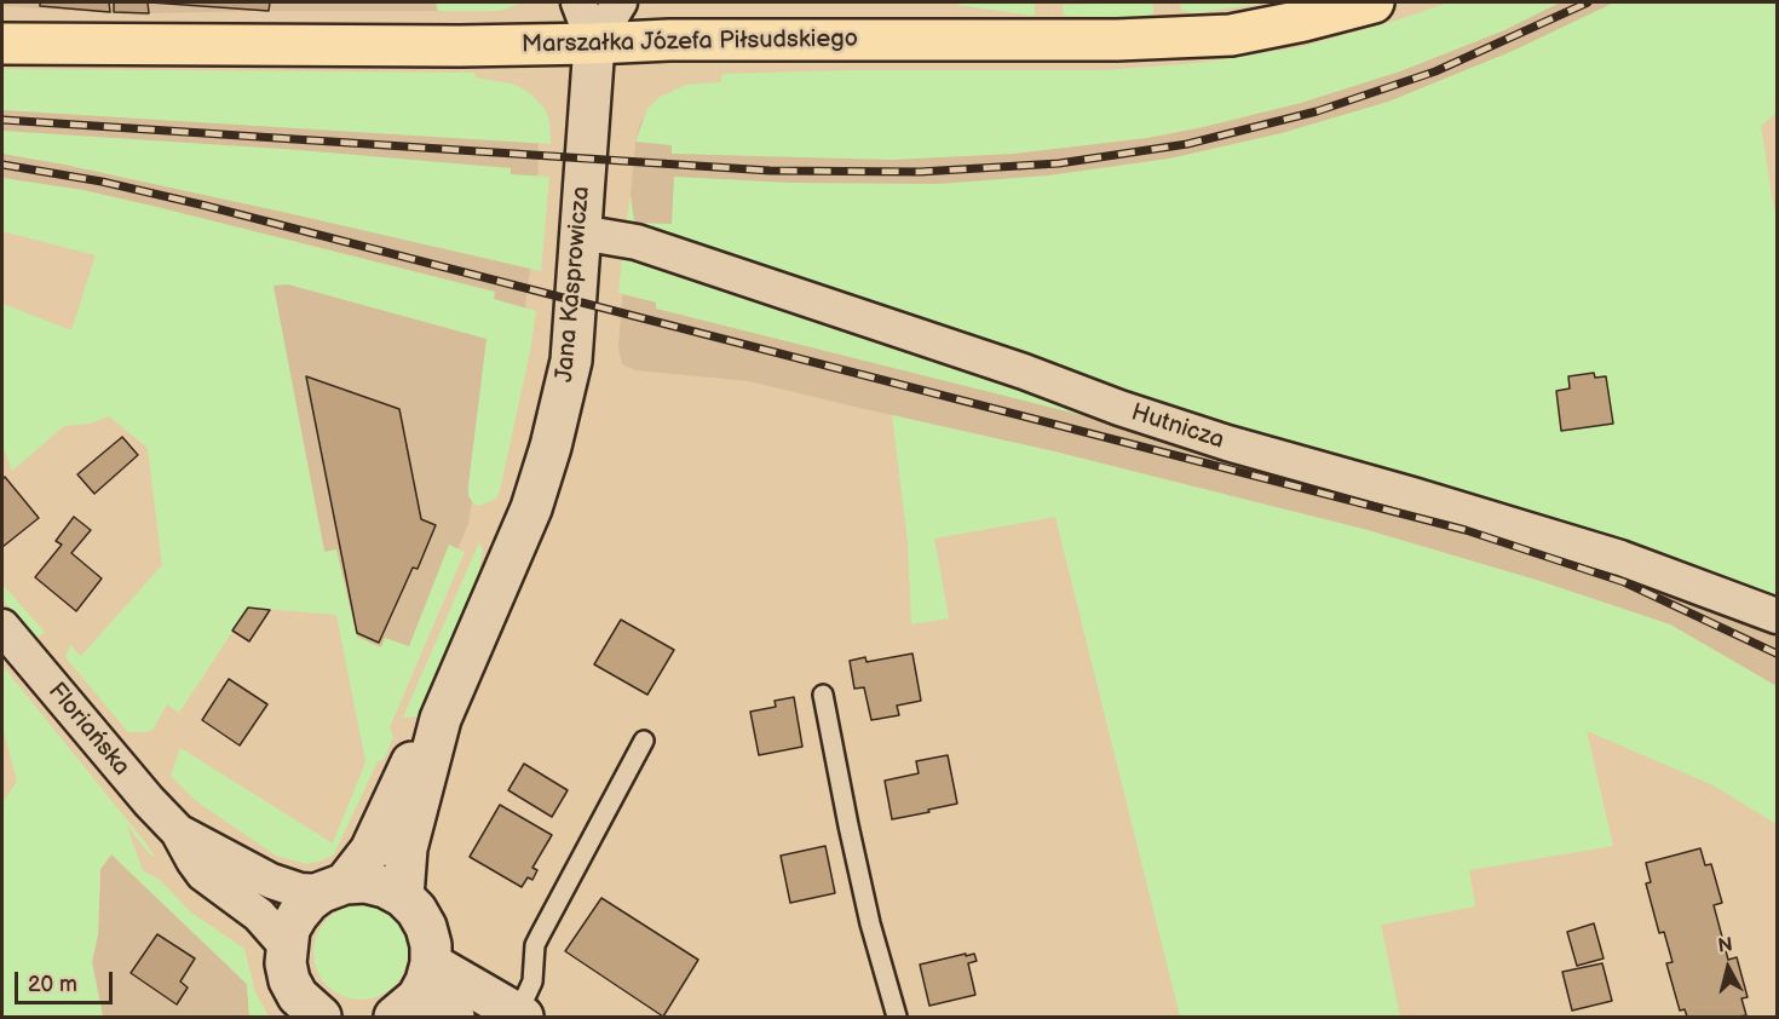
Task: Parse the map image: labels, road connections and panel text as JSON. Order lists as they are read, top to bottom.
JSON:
{
  "streets": {
    "main road": ["Marszałka Józefa Piłsudskiego", "Jana Kasprowicza"],
    "street": ["Hutnicza", "Floriańska"]
  },
  "crossings": [
    ["Marszałka Józefa Piłsudskiego", "Jana Kasprowicza"],
    ["Jana Kasprowicza", "Hutnicza"],
    ["Jana Kasprowicza", "Floriańska"]
  ],
  "scale_bar": "20 m",
  "north": "top"
}
